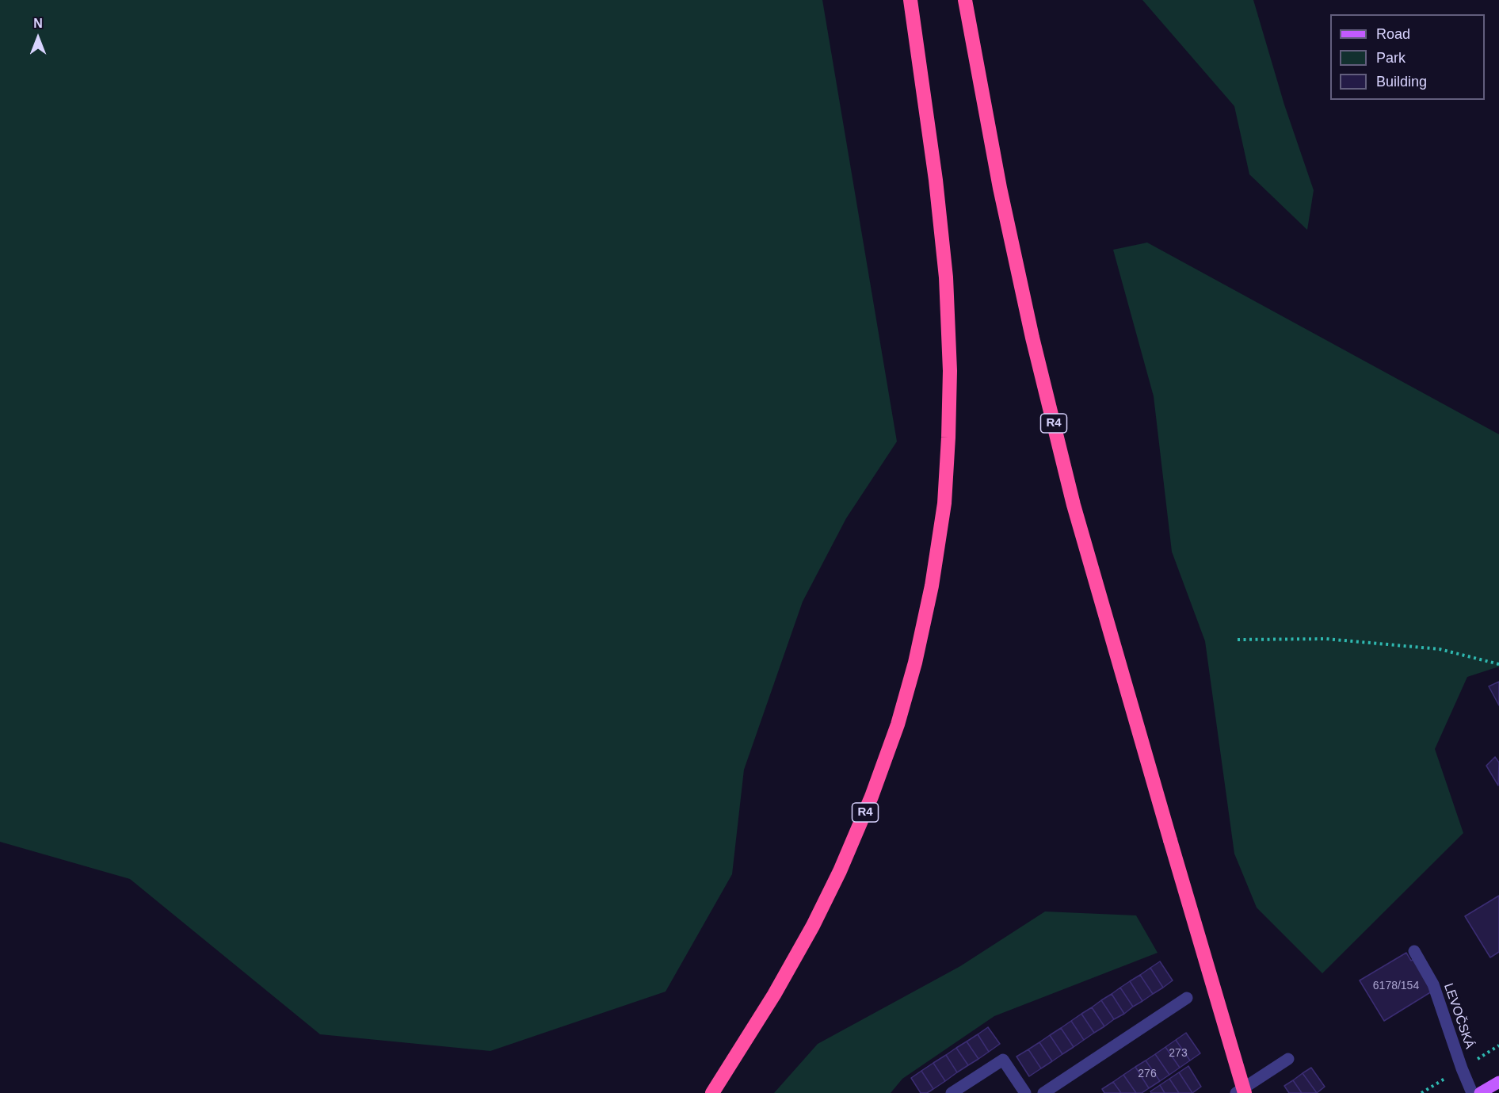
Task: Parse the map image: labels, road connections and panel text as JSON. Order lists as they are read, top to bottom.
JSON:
{
  "streets": {
    "highway": ["R4"],
    "lane": ["LEVOČSKÁ"]
  },
  "house_numbers": ["6178/154", "273", "276"],
  "legend": ["Road", "Park", "Building"],
  "north": "top"
}
